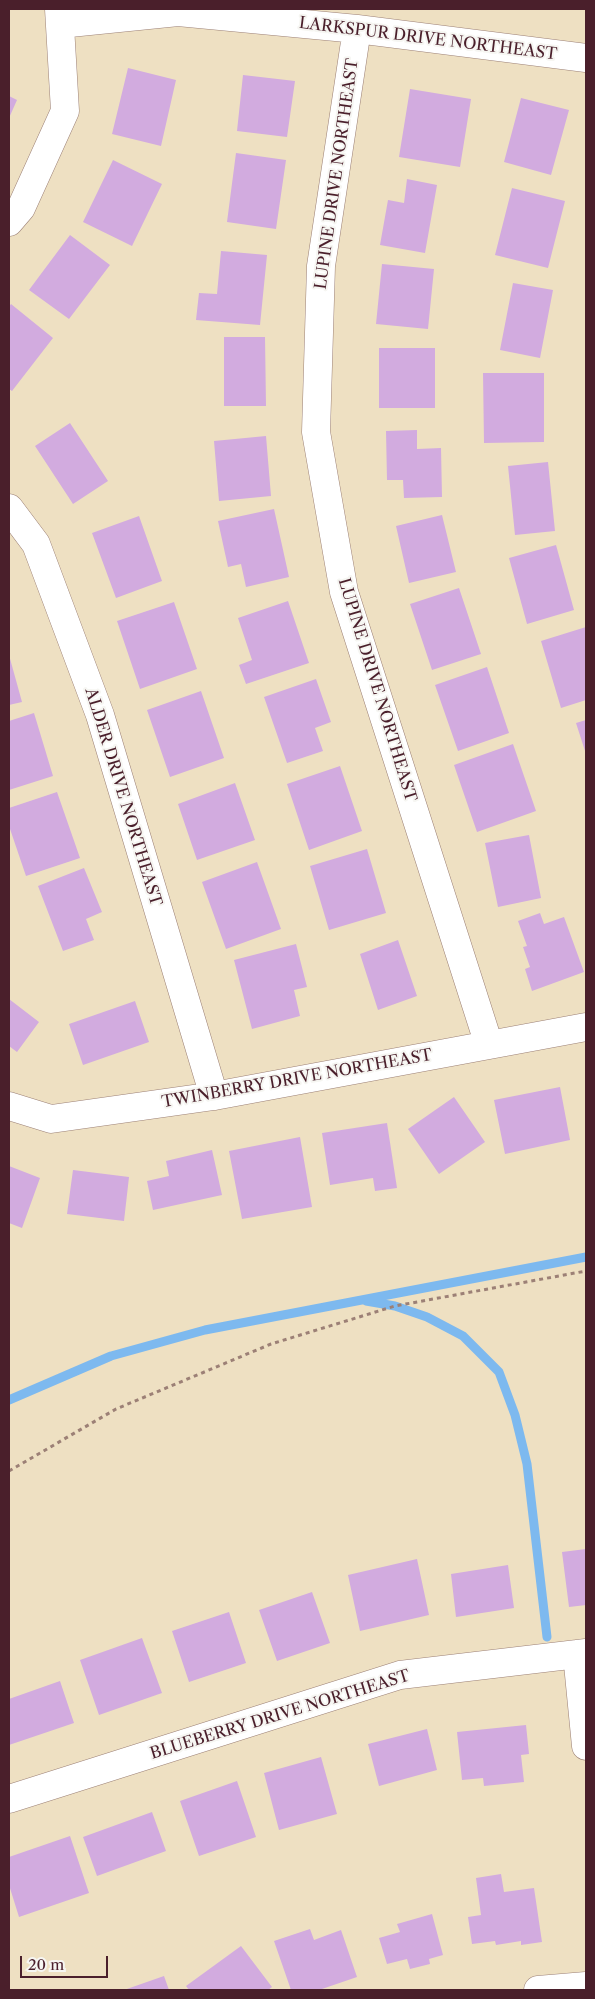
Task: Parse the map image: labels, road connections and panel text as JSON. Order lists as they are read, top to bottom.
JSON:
{
  "streets": {
    "street": [
      "LARKSPUR DRIVE NORTHEAST",
      "LUPINE DRIVE NORTHEAST",
      "ALDER DRIVE NORTHEAST",
      "TWINBERRY DRIVE NORTHEAST",
      "BLUEBERRY DRIVE NORTHEAST"
    ]
  },
  "crossings": [
    ["LARKSPUR DRIVE NORTHEAST", "LUPINE DRIVE NORTHEAST"],
    ["LUPINE DRIVE NORTHEAST", "TWINBERRY DRIVE NORTHEAST"],
    ["ALDER DRIVE NORTHEAST", "TWINBERRY DRIVE NORTHEAST"]
  ],
  "scale_bar": "20 m"
}
